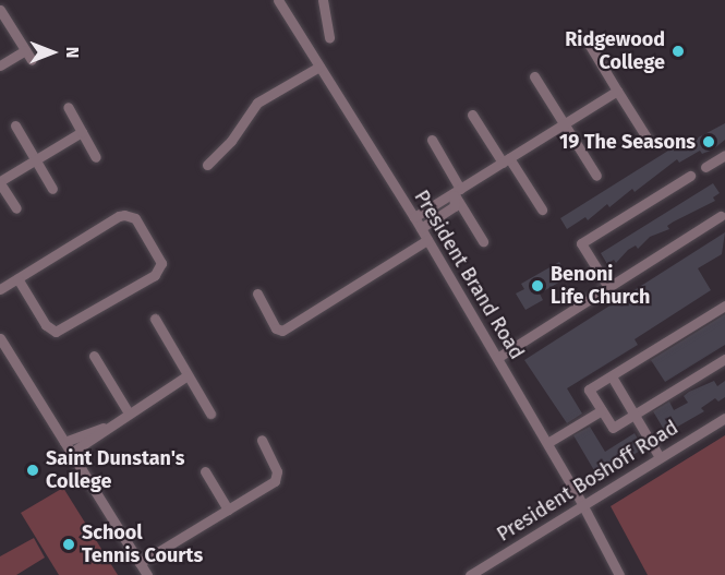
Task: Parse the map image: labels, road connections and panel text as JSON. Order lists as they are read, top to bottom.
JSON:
{
  "streets": {
    "street": ["President Brand Road", "President Boshoff Road"]
  },
  "crossings": [
    ["President Brand Road", "President Boshoff Road"]
  ],
  "places": [
    "Ridgewood College",
    "19 The Seasons",
    "Benoni Life Church",
    "Saint Dunstan's College",
    "School Tennis Courts"
  ],
  "north": "right"
}
